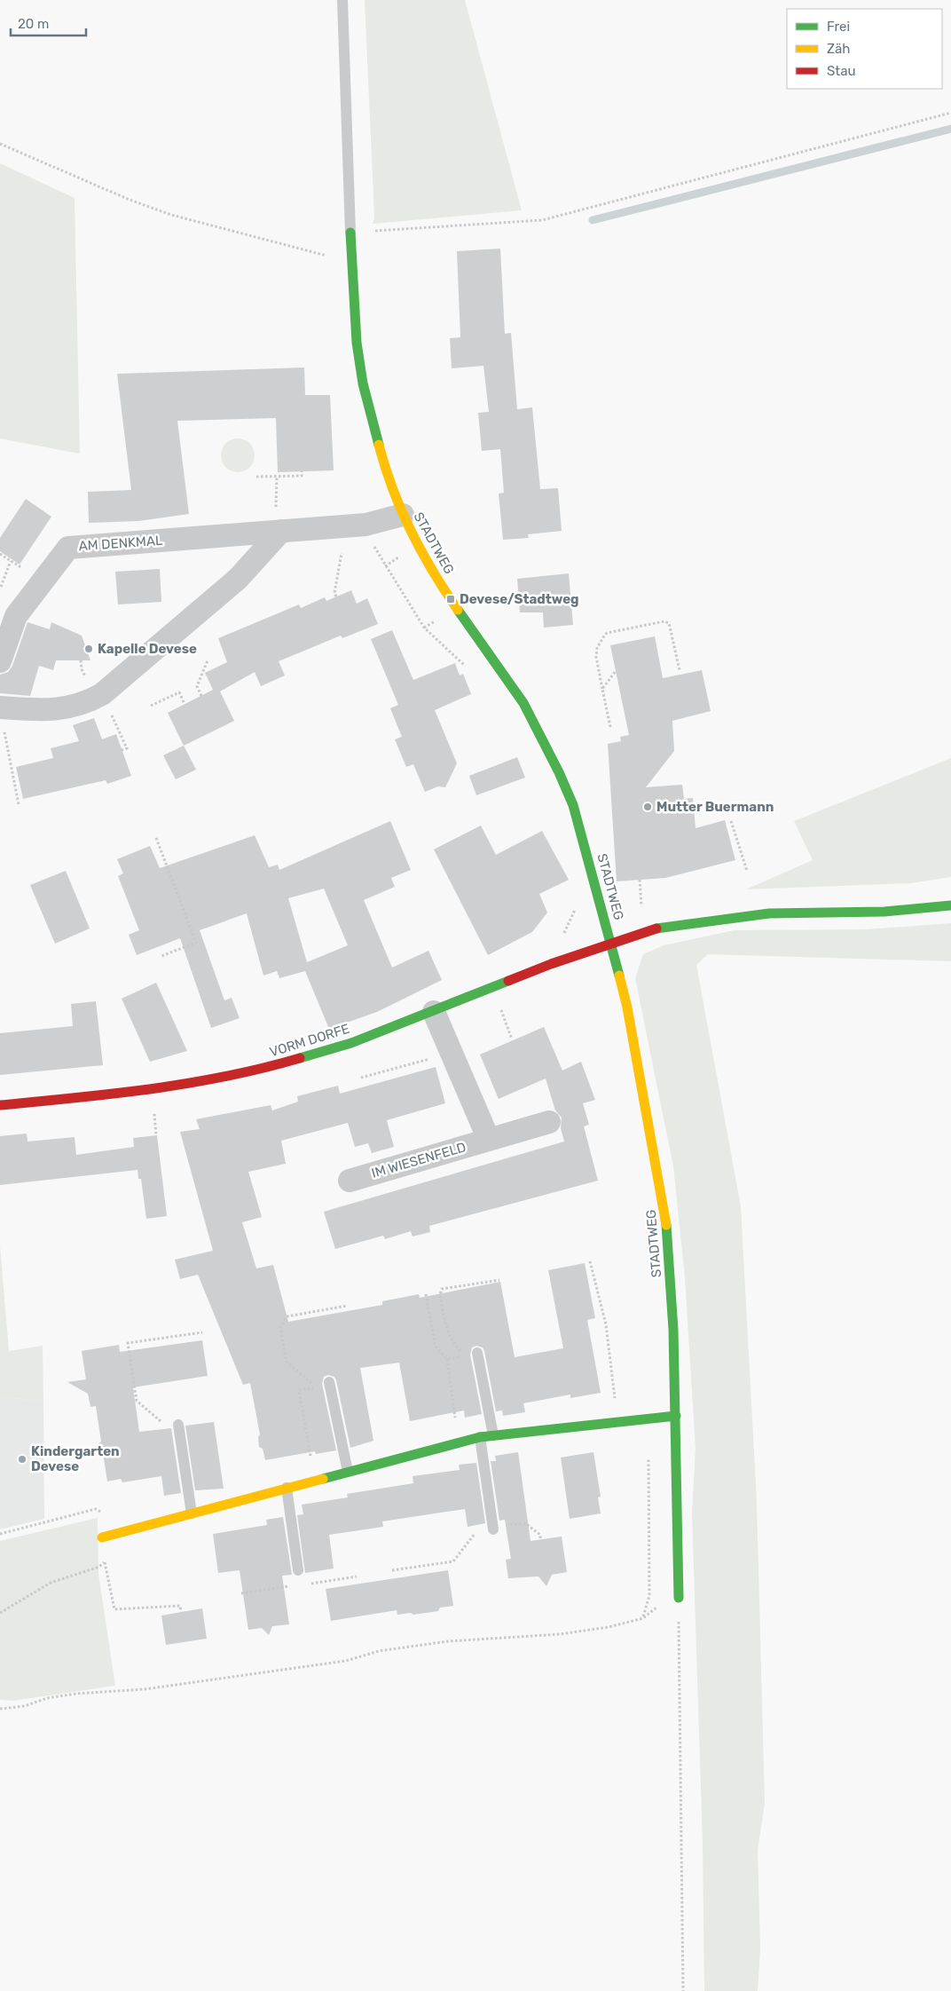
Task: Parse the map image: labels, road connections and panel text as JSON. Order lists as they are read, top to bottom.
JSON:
{
  "streets": {
    "street": [
      "AM DENKMAL",
      "STADTWEG",
      "VORM DORFE",
      "IM WIESENFELD"
    ]
  },
  "crossings": [
    ["AM DENKMAL", "STADTWEG"],
    ["STADTWEG", "VORM DORFE"]
  ],
  "places": {
    "transit": ["Devese/Stadtweg"],
    "other": ["Kapelle Devese", "Mutter Buermann", "Kindergarten Devese"]
  },
  "legend": ["Frei", "Zäh", "Stau"],
  "scale_bar": "20 m"
}
